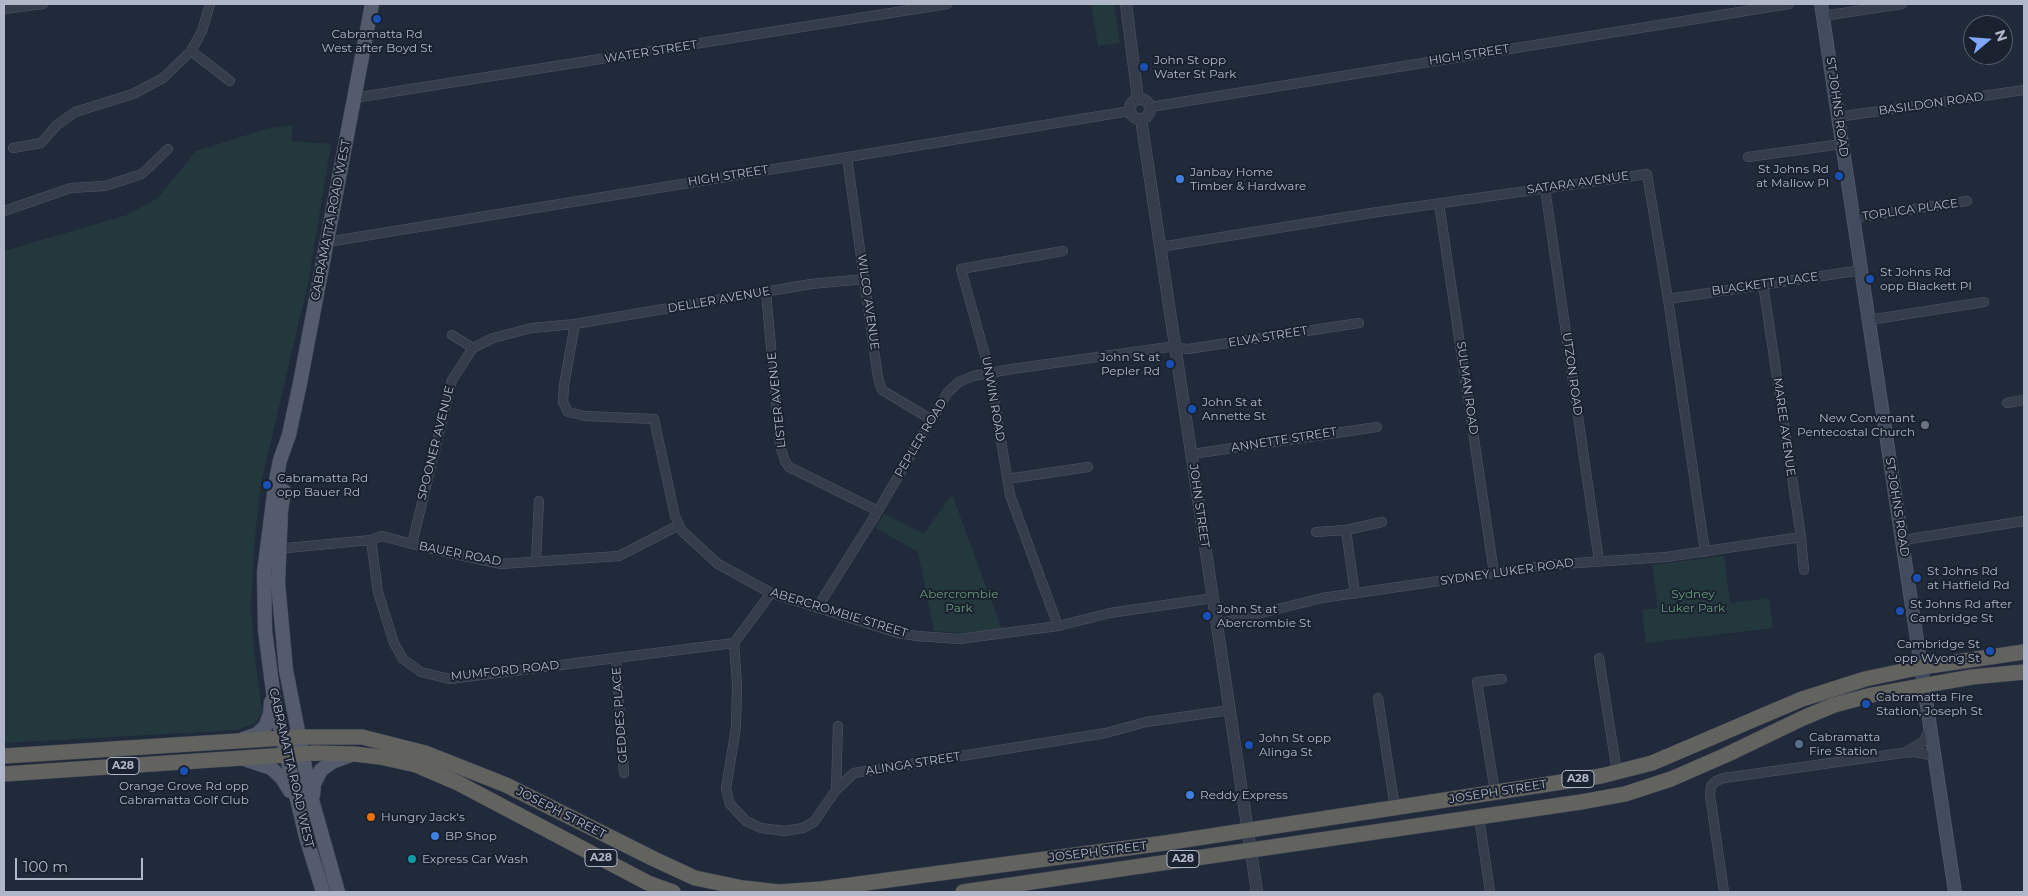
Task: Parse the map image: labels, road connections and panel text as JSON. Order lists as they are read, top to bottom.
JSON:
{
  "streets": {
    "highway": ["A28", "JOSEPH STREET"],
    "main road": ["ST JOHNS ROAD", "CABRAMATTA ROAD WEST"],
    "street": [
      "WATER STREET",
      "HIGH STREET",
      "BASILDON ROAD",
      "SATARA AVENUE",
      "TOPLICA PLACE",
      "BLACKETT PLACE",
      "DELLER AVENUE",
      "WILCO AVENUE",
      "ELVA STREET",
      "UTZON ROAD",
      "SULMAN ROAD",
      "UNWIN ROAD",
      "LISTER AVENUE",
      "MAREE AVENUE",
      "PEPLER ROAD",
      "ANNETTE STREET",
      "SPOONER AVENUE",
      "JOHN STREET",
      "BAUER ROAD",
      "SYDNEY LUKER ROAD",
      "ABERCROMBIE STREET",
      "MUMFORD ROAD",
      "GEDDES PLACE",
      "ALINGA STREET"
    ]
  },
  "crossings": [
    ["WATER STREET", "CABRAMATTA ROAD WEST"],
    ["HIGH STREET", "CABRAMATTA ROAD WEST"],
    ["HIGH STREET", "WILCO AVENUE"],
    ["HIGH STREET", "JOHN STREET"],
    ["BASILDON ROAD", "ST JOHNS ROAD"],
    ["ST JOHNS ROAD", "TOPLICA PLACE"],
    ["ST JOHNS ROAD", "BLACKETT PLACE"],
    ["ST JOHNS ROAD", "A28"],
    ["ST JOHNS ROAD", "JOSEPH STREET"],
    ["SATARA AVENUE", "BLACKETT PLACE"],
    ["SATARA AVENUE", "UTZON ROAD"],
    ["SATARA AVENUE", "SULMAN ROAD"],
    ["SATARA AVENUE", "JOHN STREET"],
    ["SATARA AVENUE", "SYDNEY LUKER ROAD"],
    ["CABRAMATTA ROAD WEST", "BAUER ROAD"],
    ["CABRAMATTA ROAD WEST", "A28"],
    ["CABRAMATTA ROAD WEST", "JOSEPH STREET"],
    ["BLACKETT PLACE", "MAREE AVENUE"],
    ["DELLER AVENUE", "WILCO AVENUE"],
    ["DELLER AVENUE", "LISTER AVENUE"],
    ["DELLER AVENUE", "ABERCROMBIE STREET"],
    ["WILCO AVENUE", "PEPLER ROAD"],
    ["ELVA STREET", "PEPLER ROAD"],
    ["ELVA STREET", "JOHN STREET"],
    ["UTZON ROAD", "SYDNEY LUKER ROAD"],
    ["SULMAN ROAD", "SYDNEY LUKER ROAD"],
    ["UNWIN ROAD", "PEPLER ROAD"],
    ["UNWIN ROAD", "ABERCROMBIE STREET"],
    ["LISTER AVENUE", "PEPLER ROAD"],
    ["MAREE AVENUE", "SYDNEY LUKER ROAD"],
    ["PEPLER ROAD", "JOHN STREET"],
    ["PEPLER ROAD", "ABERCROMBIE STREET"],
    ["ANNETTE STREET", "JOHN STREET"],
    ["SPOONER AVENUE", "BAUER ROAD"],
    ["JOHN STREET", "SYDNEY LUKER ROAD"],
    ["JOHN STREET", "ABERCROMBIE STREET"],
    ["JOHN STREET", "ALINGA STREET"],
    ["JOHN STREET", "JOSEPH STREET"],
    ["BAUER ROAD", "ABERCROMBIE STREET"],
    ["BAUER ROAD", "MUMFORD ROAD"],
    ["MUMFORD ROAD", "GEDDES PLACE"],
    ["MUMFORD ROAD", "ALINGA STREET"],
    ["A28", "JOSEPH STREET"]
  ],
  "parks": ["Abercrombie Park", "Sydney Luker Park"],
  "places": [
    "Cabramatta Rd West after Boyd St",
    "John St opp Water St Park",
    "St Johns Rd at Mallow Pl",
    "Janbay Home Timber & Hardware",
    "St Johns Rd opp Blackett Pl",
    "John St at Pepler Rd",
    "John St at Annette St",
    "New Convenant Pentecostal Church",
    "Cabramatta Rd opp Bauer Rd",
    "St Johns Rd at Hatfield Rd",
    "St Johns Rd after Cambridge St",
    "John St at Abercrombie St",
    "Cambridge St opp Wyong St",
    "Cabramatta Fire Station, Joseph St",
    "Cabramatta Fire Station",
    "John St opp Alinga St",
    "Orange Grove Rd opp Cabramatta Golf Club",
    "Reddy Express",
    "Hungry Jack's",
    "BP Shop",
    "Express Car Wash"
  ],
  "scale_bar": "100 m",
  "north": "right"
}
